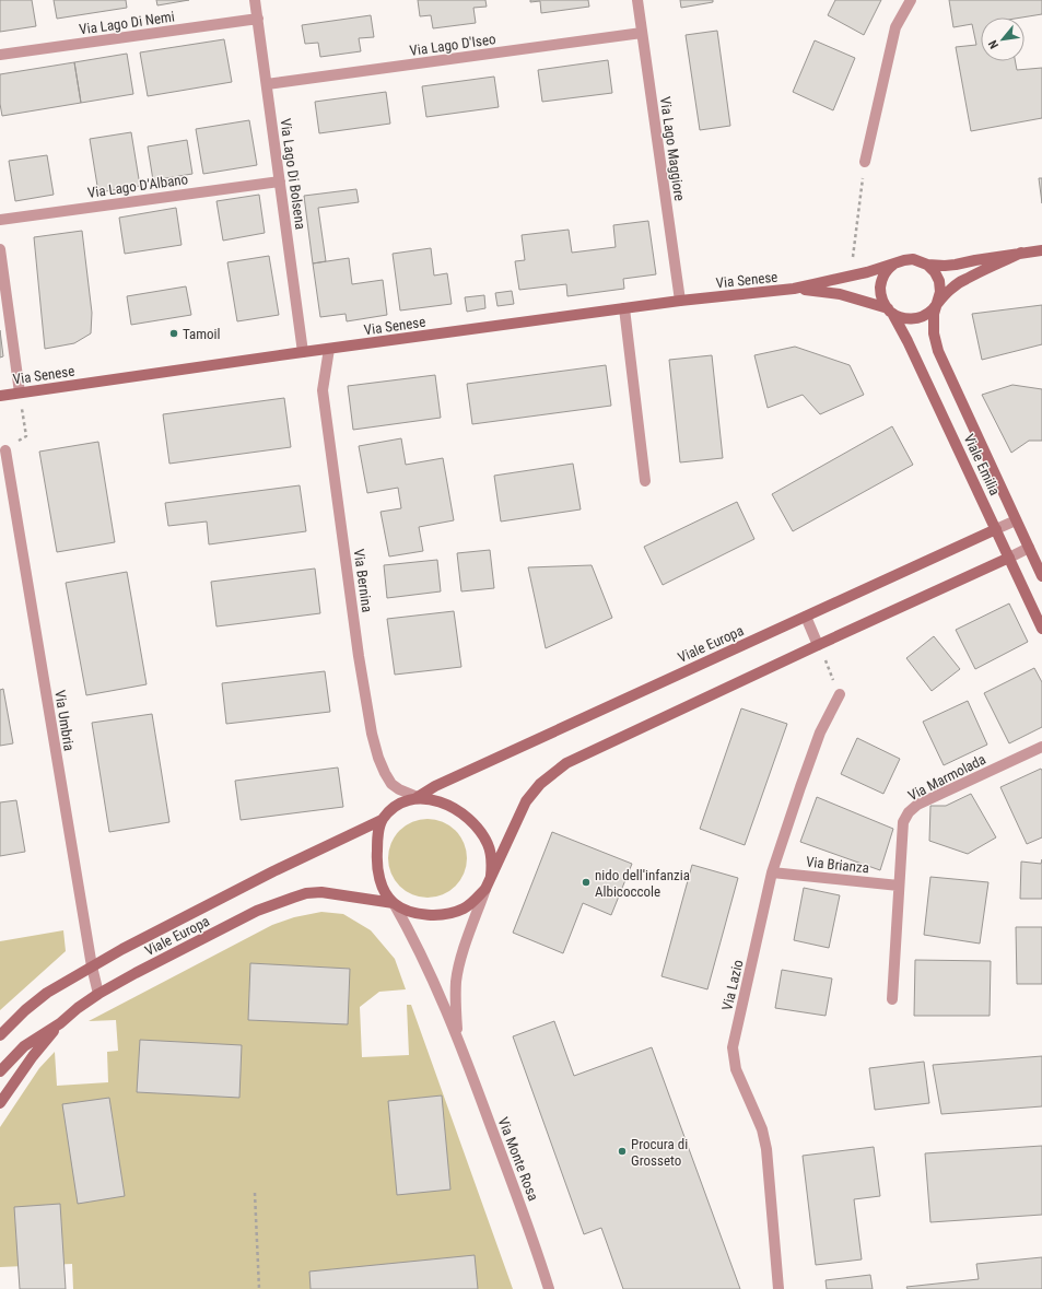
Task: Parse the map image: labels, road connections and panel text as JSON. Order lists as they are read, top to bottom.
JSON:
{
  "streets": {
    "street": [
      "Via Lago Di Nemi",
      "Via Lago D'Iseo",
      "Via Lago Maggiore",
      "Via Lago Di Bolsena",
      "Via Lago D'Albano",
      "Via Senese",
      "Viale Emilia",
      "Via Bernina",
      "Viale Europa",
      "Via Umbria",
      "Via Marmolada",
      "Via Brianza",
      "Via Lazio",
      "Via Monte Rosa"
    ]
  },
  "crossings": [
    ["Via Lago Di Nemi", "Via Lago Di Bolsena"],
    ["Via Lago D'Iseo", "Via Lago Maggiore"],
    ["Via Lago D'Iseo", "Via Lago Di Bolsena"],
    ["Via Lago Maggiore", "Via Senese"],
    ["Via Lago Di Bolsena", "Via Lago D'Albano"],
    ["Via Lago Di Bolsena", "Via Senese"],
    ["Via Senese", "Viale Emilia"],
    ["Via Senese", "Via Bernina"],
    ["Viale Emilia", "Viale Europa"],
    ["Via Bernina", "Viale Europa"],
    ["Via Bernina", "Via Monte Rosa"],
    ["Viale Europa", "Via Umbria"],
    ["Viale Europa", "Via Monte Rosa"],
    ["Via Marmolada", "Via Brianza"],
    ["Via Brianza", "Via Lazio"]
  ],
  "places": ["Tamoil", "nido dell'infanzia Albicoccole", "Procura di Grosseto"],
  "north": "bottom left"
}
